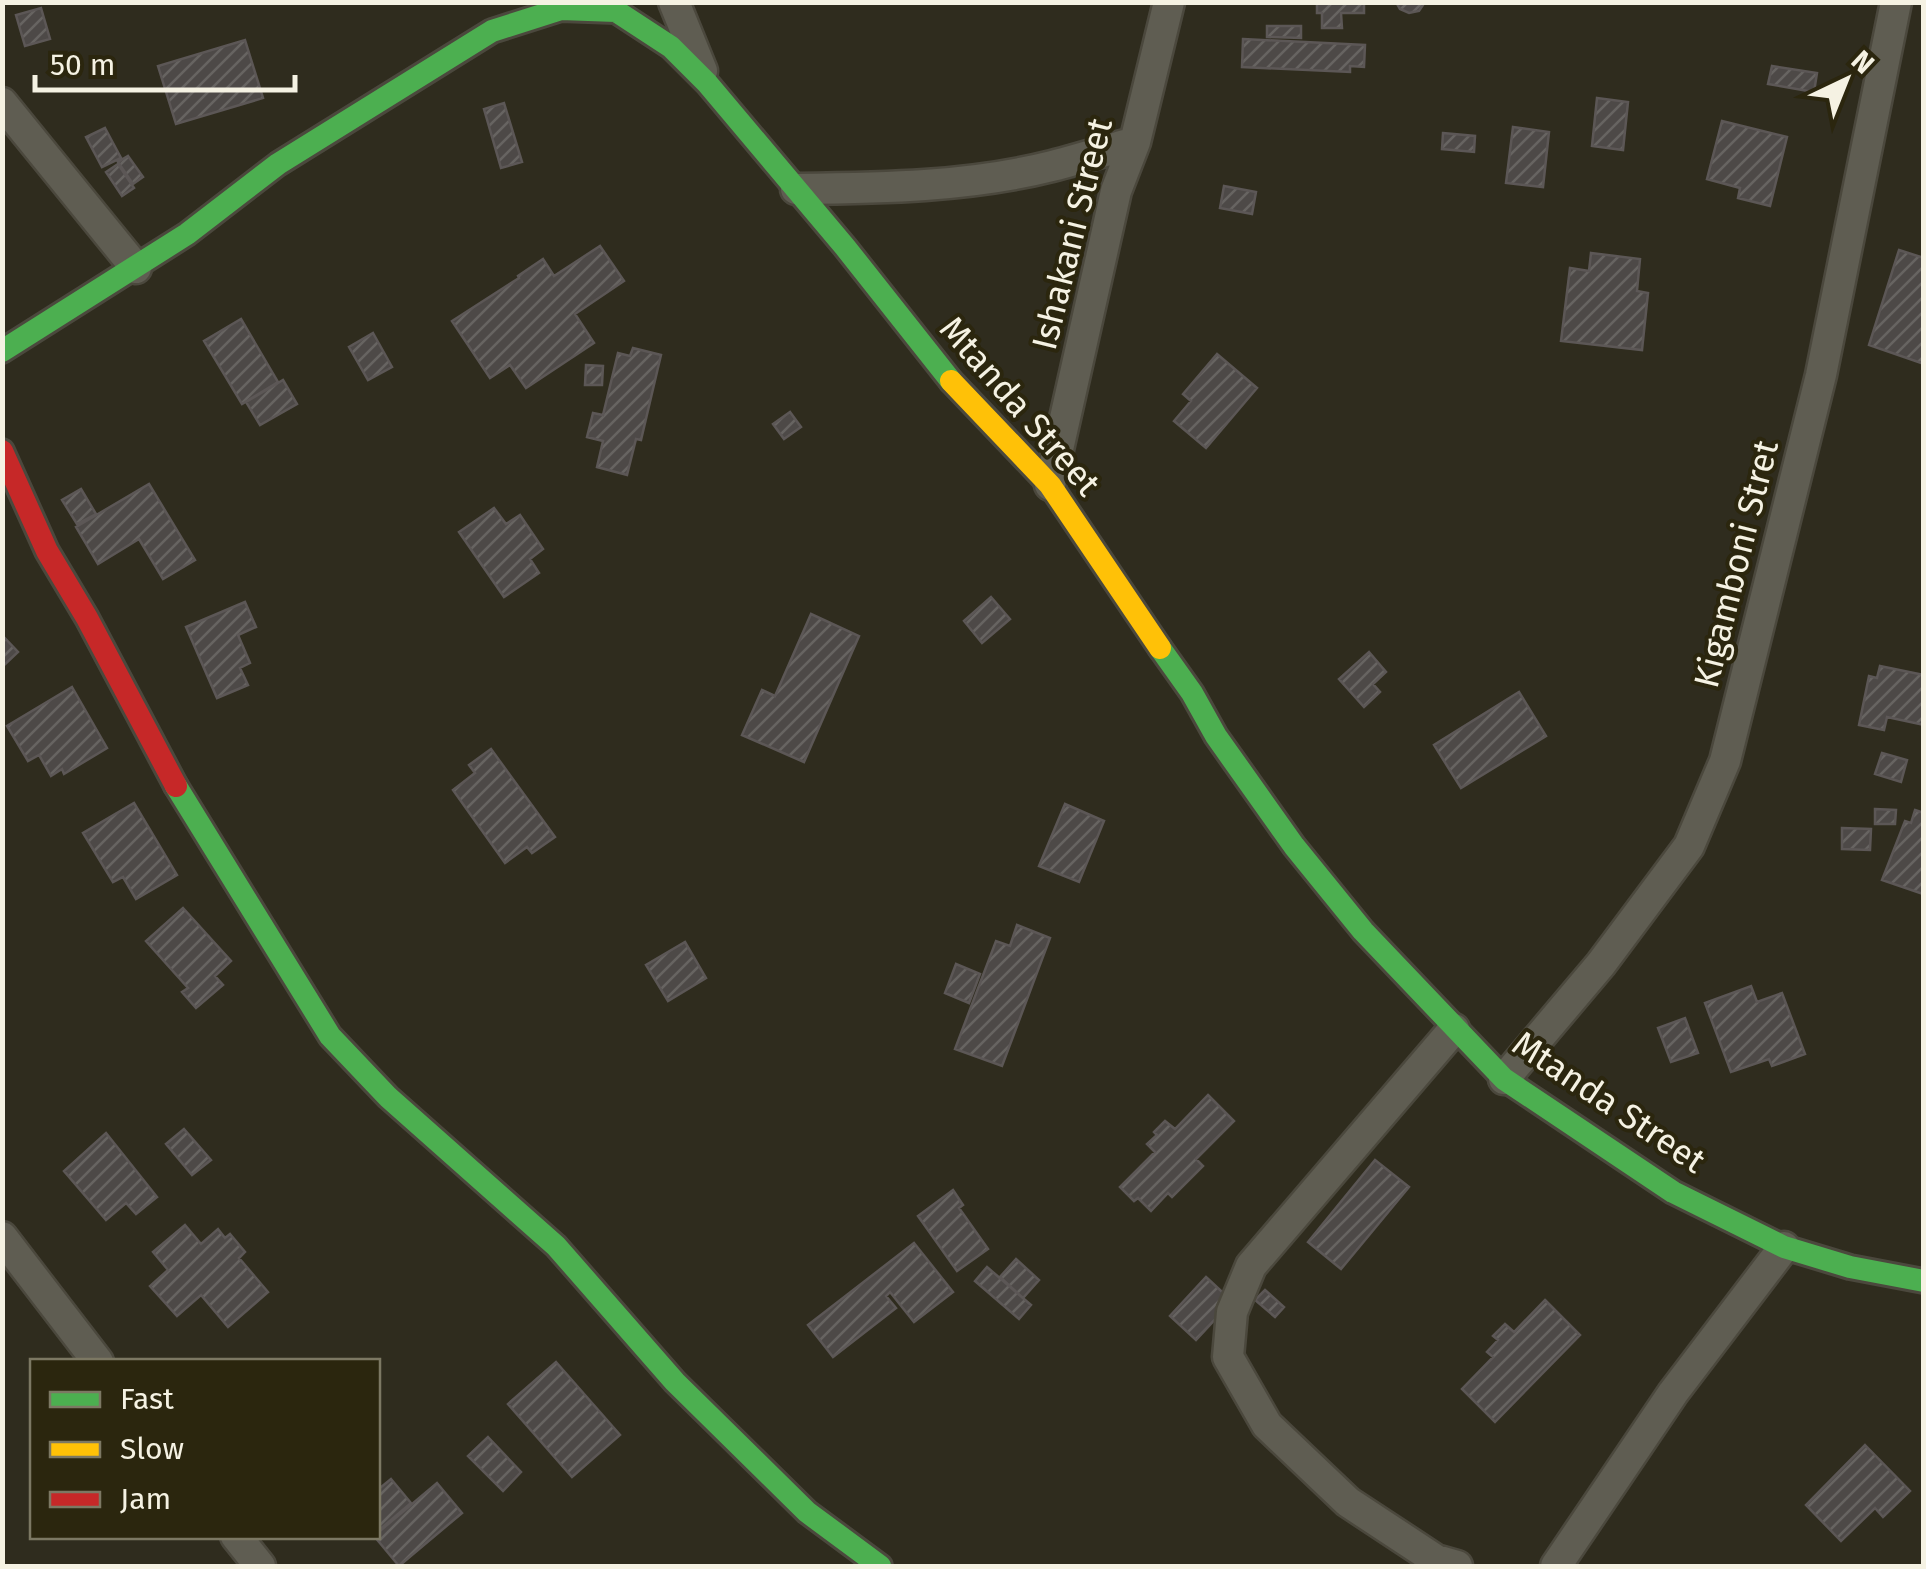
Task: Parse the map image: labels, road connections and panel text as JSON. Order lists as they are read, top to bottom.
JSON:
{
  "streets": {
    "street": ["Ishakani Street", "Mtanda Street", "Kigamboni Stret"]
  },
  "crossings": [
    ["Ishakani Street", "Mtanda Street"],
    ["Mtanda Street", "Kigamboni Stret"]
  ],
  "legend": ["Fast", "Slow", "Jam"],
  "scale_bar": "50 m",
  "north": "top right"
}
